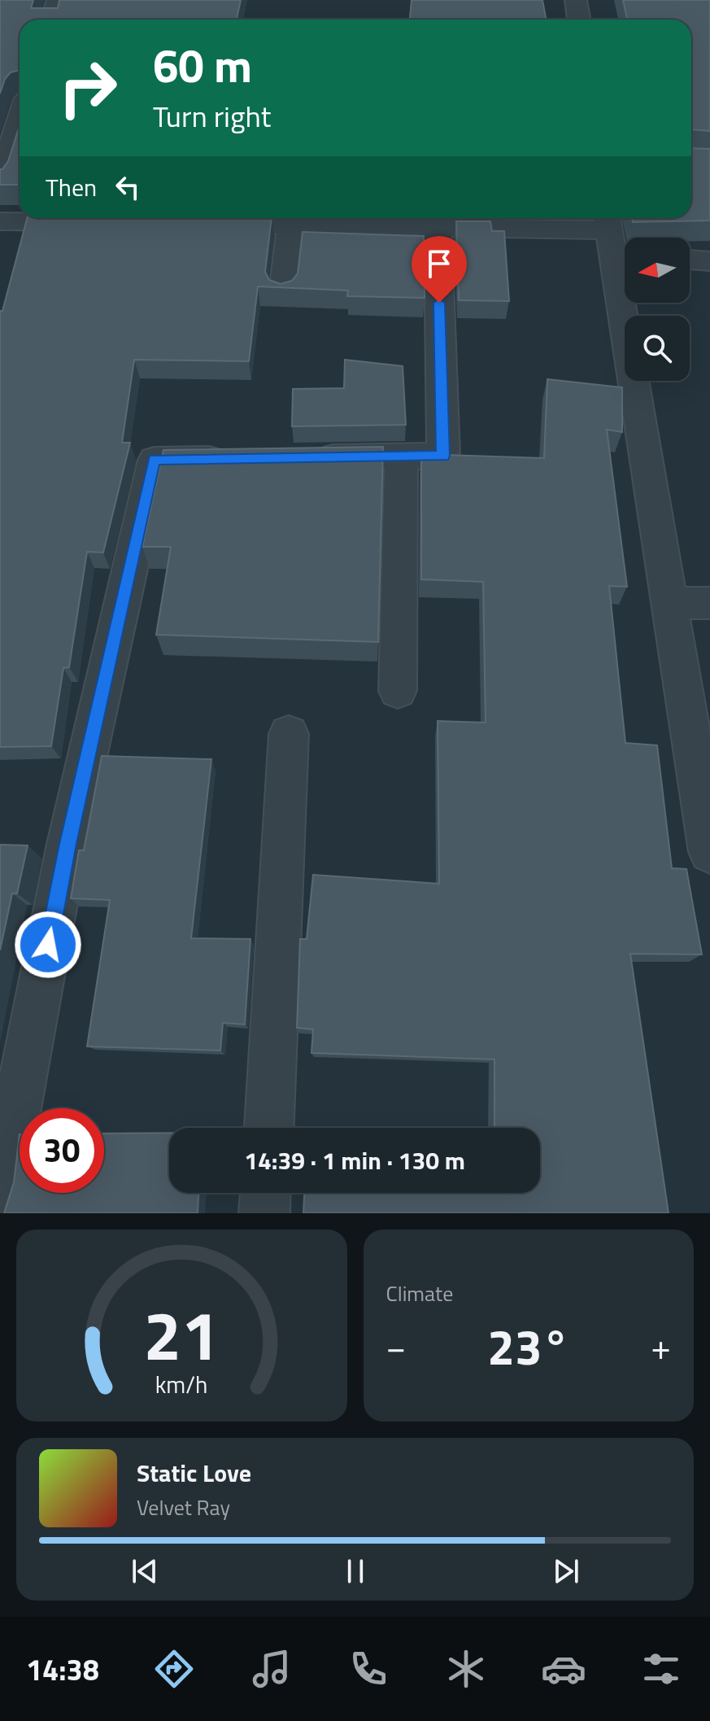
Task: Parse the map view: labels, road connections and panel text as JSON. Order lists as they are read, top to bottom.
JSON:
{
  "north": "left",
  "page": {
    "turn": ["60 m", "Turn right"],
    "then": "Then",
    "limit": "30",
    "trip": "14:39 · 1 min · 130 m",
    "tile": "Climate",
    "heat": ["−", "23°", "+"],
    "song": ["Static Love", "Velvet Ray"],
    "tabs": "14:38",
    "gauge": ["21", "km/h"]
  }
}
